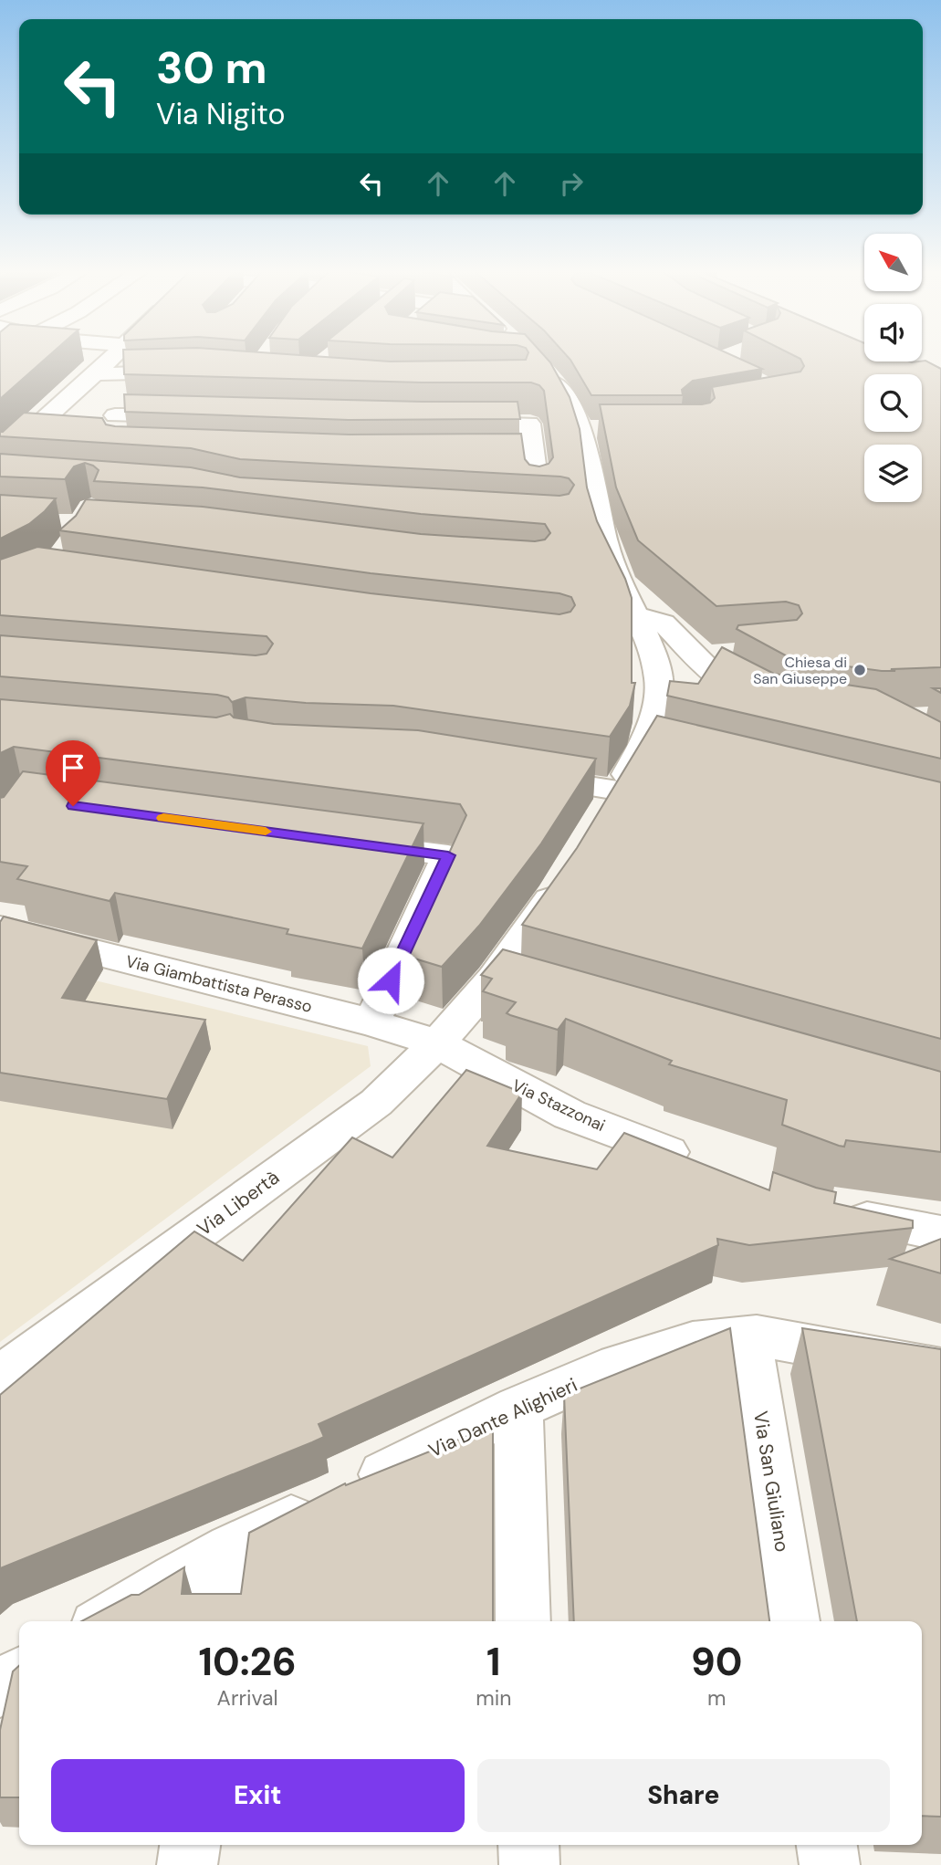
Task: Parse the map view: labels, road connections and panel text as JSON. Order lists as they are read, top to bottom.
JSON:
{
  "streets": {
    "street": [
      "Via Giambattista Perasso",
      "Via Stazzonai",
      "Via Libertà",
      "Via Dante Alighieri",
      "Via San Giuliano"
    ]
  },
  "crossings": [
    ["Via Giambattista Perasso", "Via Stazzonai"],
    ["Via Giambattista Perasso", "Via Libertà"],
    ["Via Stazzonai", "Via Libertà"],
    ["Via Dante Alighieri", "Via San Giuliano"]
  ],
  "places": ["Chiesa di San Giuseppe"],
  "north": "top left",
  "page": {
    "turn": ["30 m", "Via Nigito"],
    "eta": [
      "10:26",
      "Arrival",
      "1",
      "min",
      "90",
      "m"
    ],
    "buttons": ["Exit", "Share"]
  }
}
